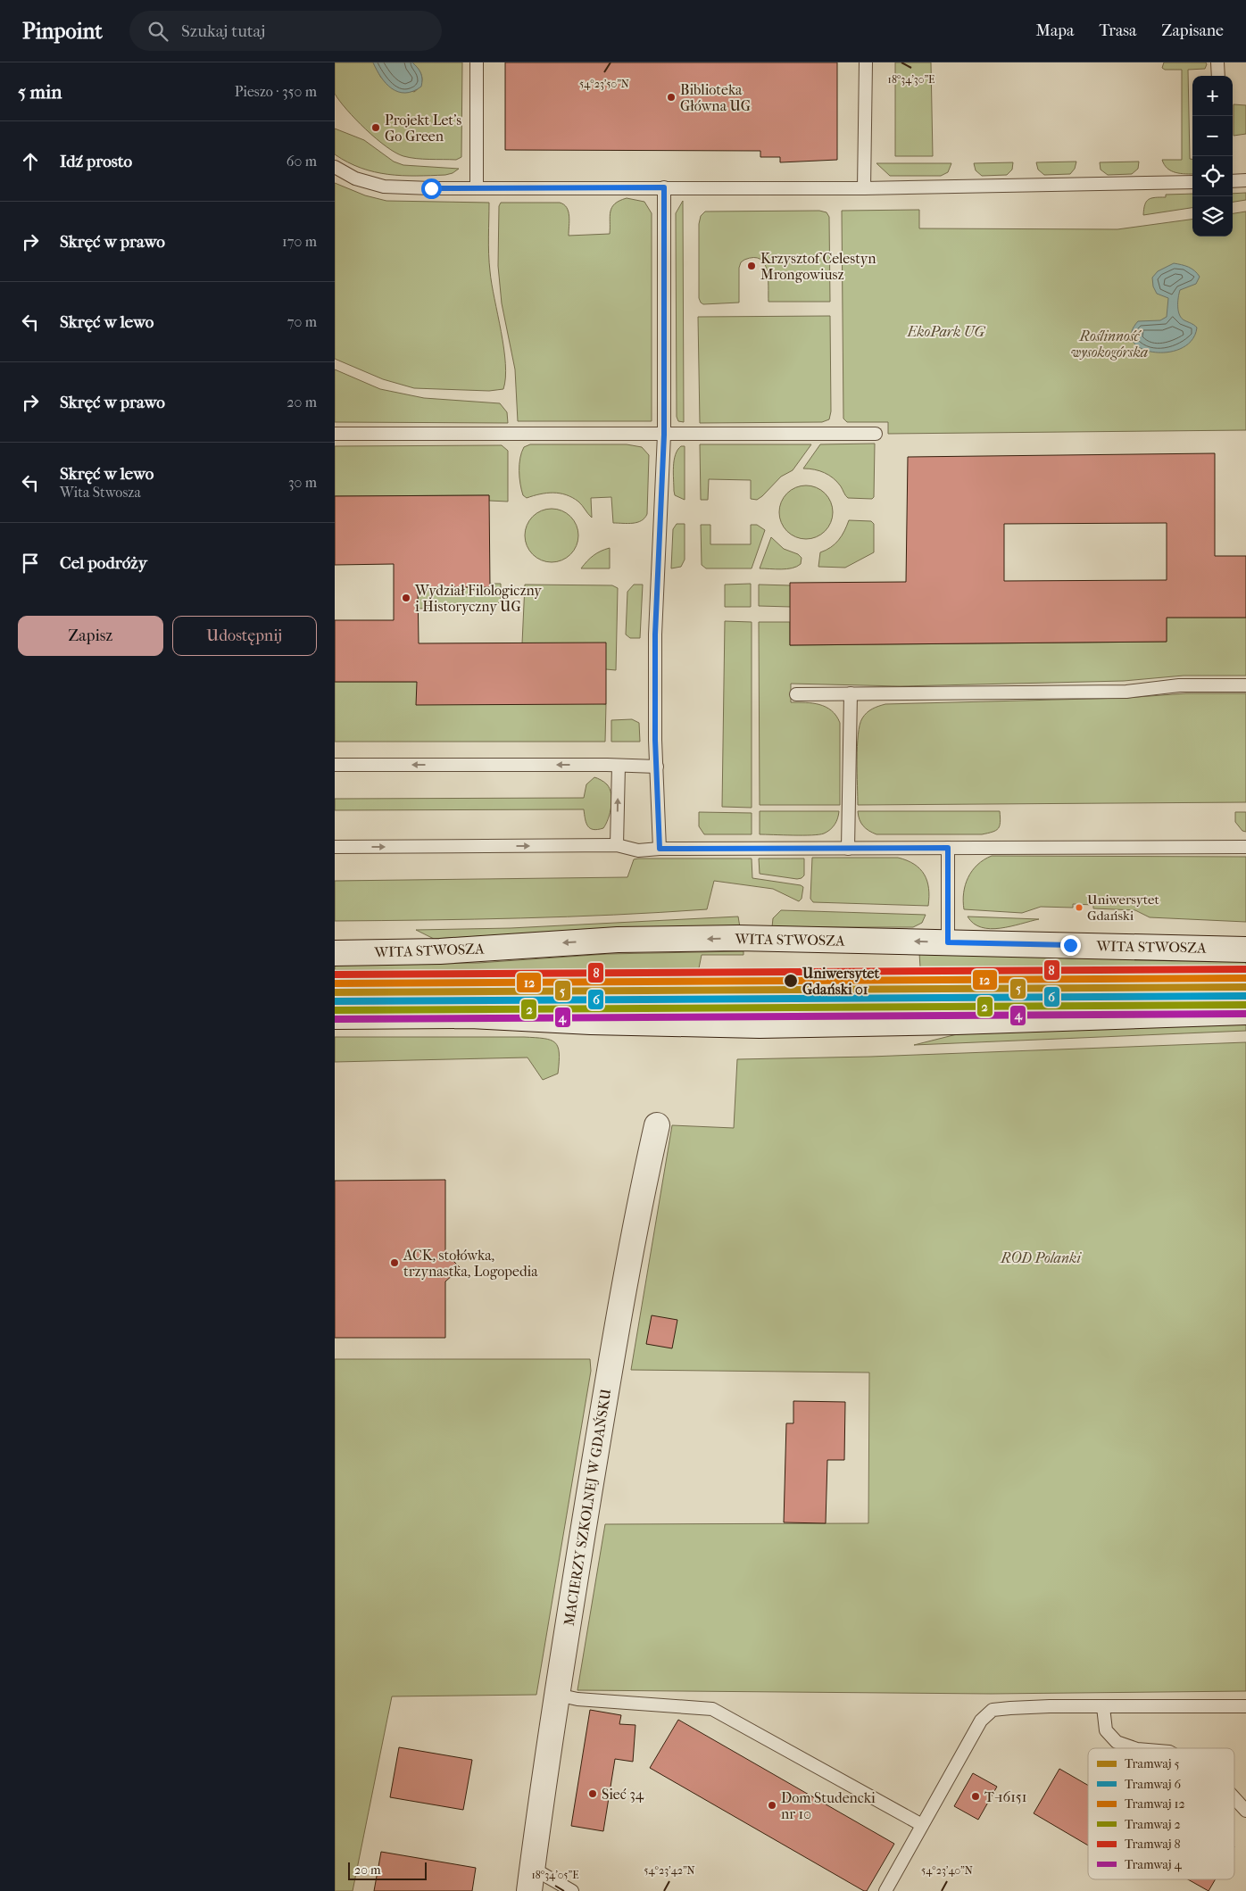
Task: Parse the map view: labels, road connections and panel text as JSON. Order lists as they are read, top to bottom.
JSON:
{
  "streets": {
    "street": ["WITA STWOSZA", "MACIERZY SZKOLNEJ W GDAŃSKU"]
  },
  "parks": ["EkoPark UG", "Roślinność wysokogórska", "ROD Polanki"],
  "places": [
    "Biblioteka Główna UG",
    "Projekt Let's Go Green",
    "Krzysztof Celestyn Mrongowiusz",
    "Wydział Filologiczny i Historyczny UG",
    "Uniwersytet Gdański",
    "Uniwersytet Gdański 01",
    "ACK, stołówka, trzynastka, Logopedia",
    "Sieć 34",
    "T-16151",
    "Dom Studencki nr 10"
  ],
  "lines": [
    "tram line 8",
    "tram line 12",
    "tram line 5",
    "tram line 6",
    "tram line 2",
    "tram line 4"
  ],
  "legend": [
    "Tramwaj 5",
    "Tramwaj 6",
    "Tramwaj 12",
    "Tramwaj 2",
    "Tramwaj 8",
    "Tramwaj 4"
  ],
  "scale_bar": "20 m",
  "page": {
    "header": "Pinpoint",
    "search": "Szukaj tutaj",
    "nav": ["Mapa", "Trasa", "Zapisane"],
    "heading": ["5 min", "Pieszo · 350 m"],
    "map_buttons": ["+", "−"],
    "list": [
      ["Idź prosto", "60 m"],
      ["Skręć w prawo", "170 m"],
      ["Skręć w lewo", "70 m"],
      ["Skręć w prawo", "20 m"],
      ["Skręć w lewo", "Wita Stwosza", "30 m"],
      "Cel podróży"
    ],
    "buttons": ["Zapisz", "Udostępnij"],
    "scale": "20 m"
  },
  "coordinates": [
    "18°34'30\"E",
    "54°23'50\"N",
    "54°23'42\"N",
    "54°23'40\"N",
    "18°34'05\"E"
  ]
}
